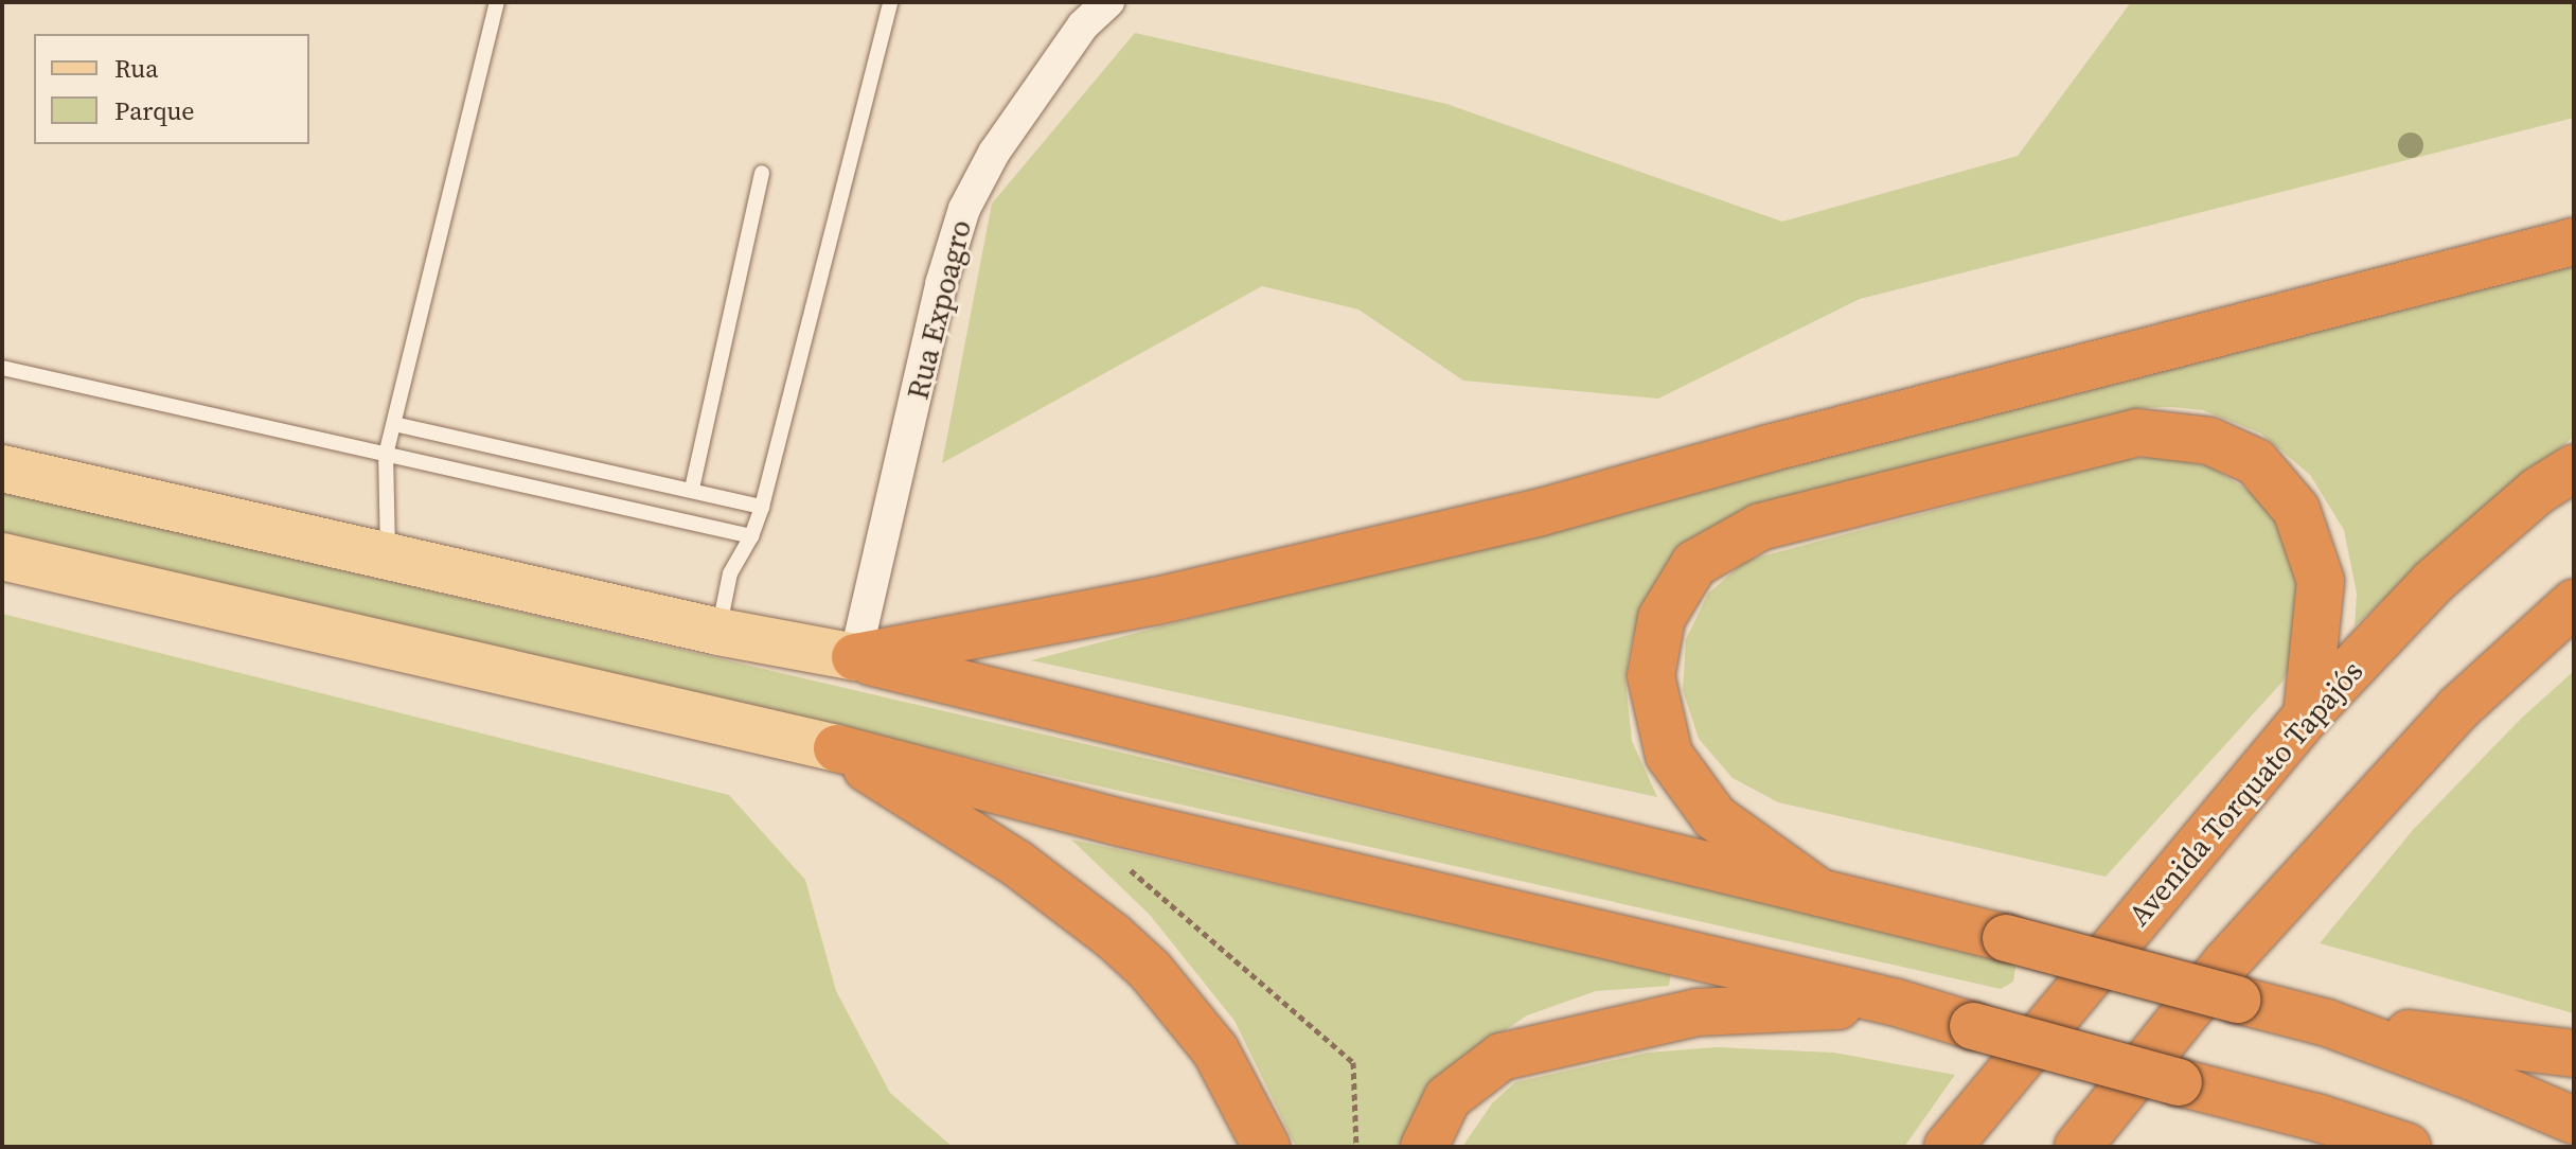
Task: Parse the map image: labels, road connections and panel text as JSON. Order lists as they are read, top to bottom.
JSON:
{
  "streets": {
    "highway": ["Avenida Torquato Tapajós"],
    "street": ["Rua Expoagro"]
  },
  "legend": ["Rua", "Parque"]
}
